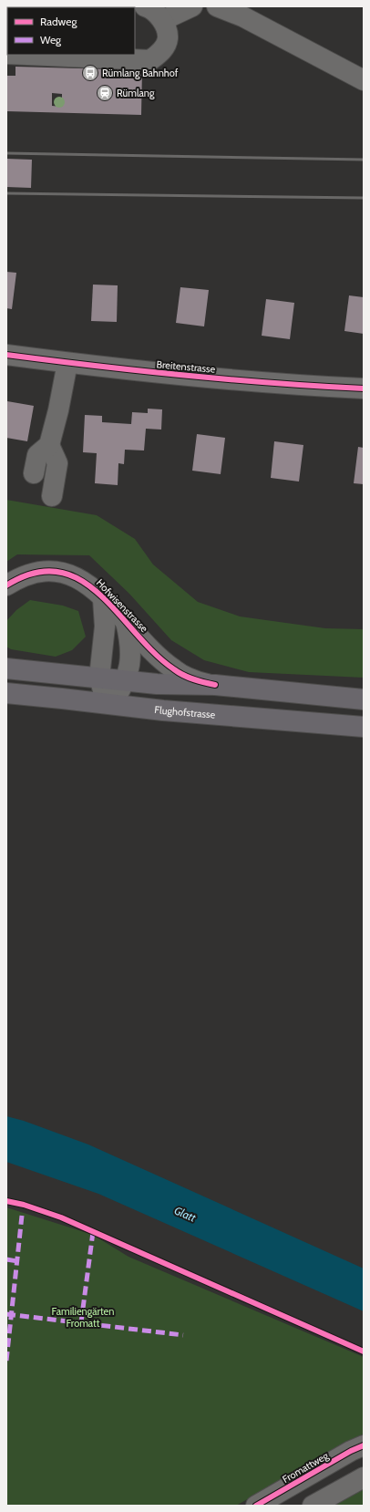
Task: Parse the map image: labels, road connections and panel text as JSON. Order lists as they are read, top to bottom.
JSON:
{
  "streets": {
    "main road": ["Flughofstrasse"],
    "street": ["Breitenstrasse", "Hofwisenstrasse", "Fromattweg"]
  },
  "crossings": [
    ["Hofwisenstrasse", "Flughofstrasse"]
  ],
  "water": ["Glatt"],
  "parks": ["Familiengärten Fromatt"],
  "places": {
    "bus stop": ["Rümlang Bahnhof"],
    "station": ["Rümlang"]
  },
  "legend": ["Radweg", "Weg"]
}
